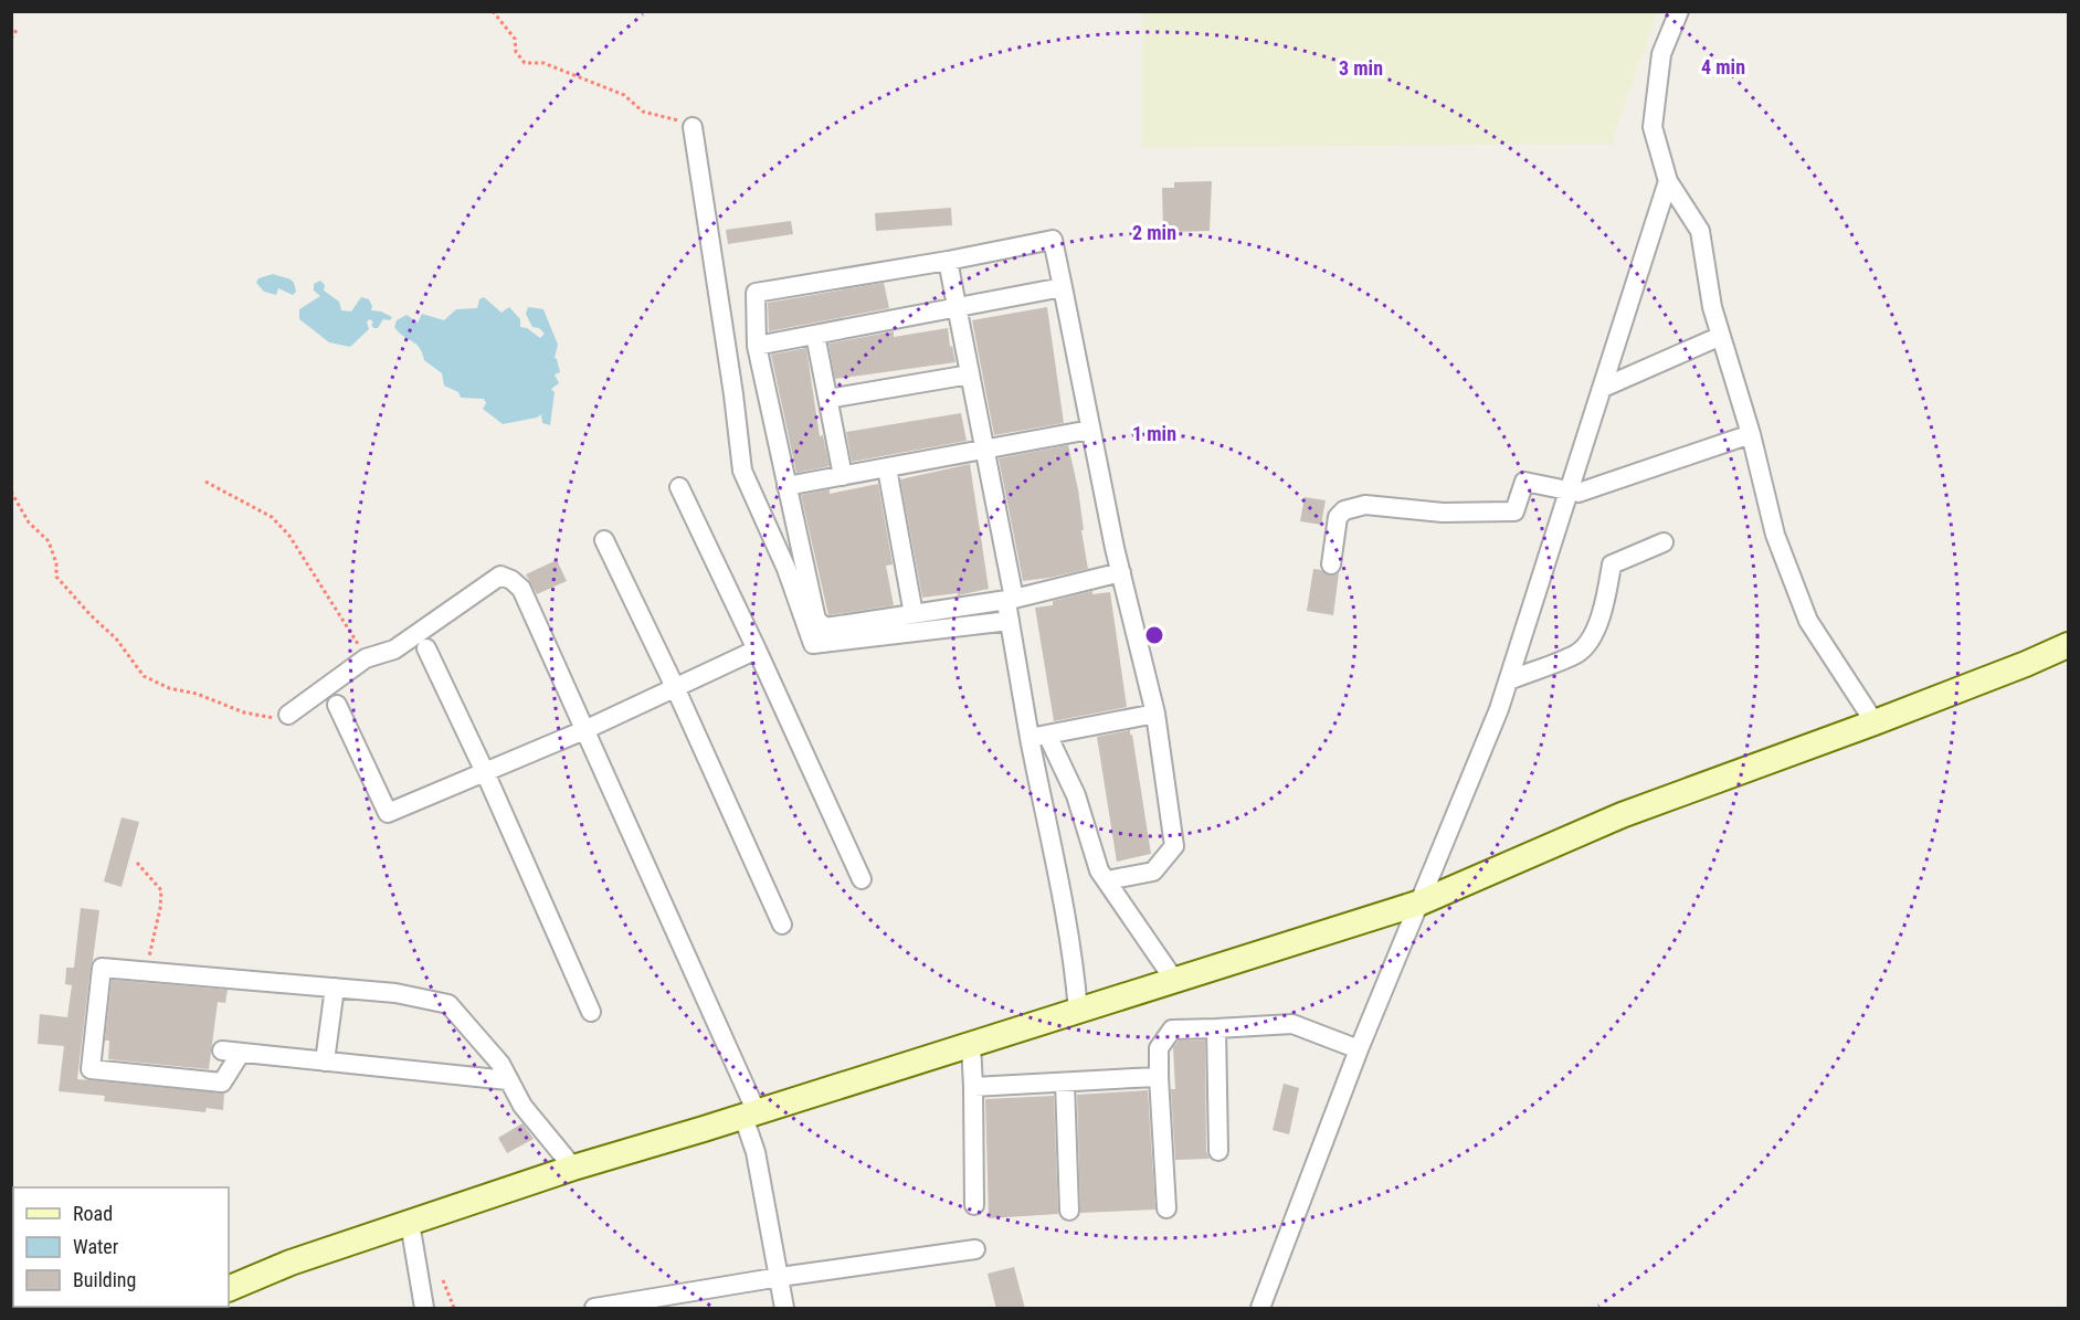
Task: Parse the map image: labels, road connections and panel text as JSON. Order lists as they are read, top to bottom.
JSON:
{
  "legend": ["Road", "Water", "Building"],
  "rings": [
    "4 min",
    "3 min",
    "2 min",
    "1 min"
  ]
}
